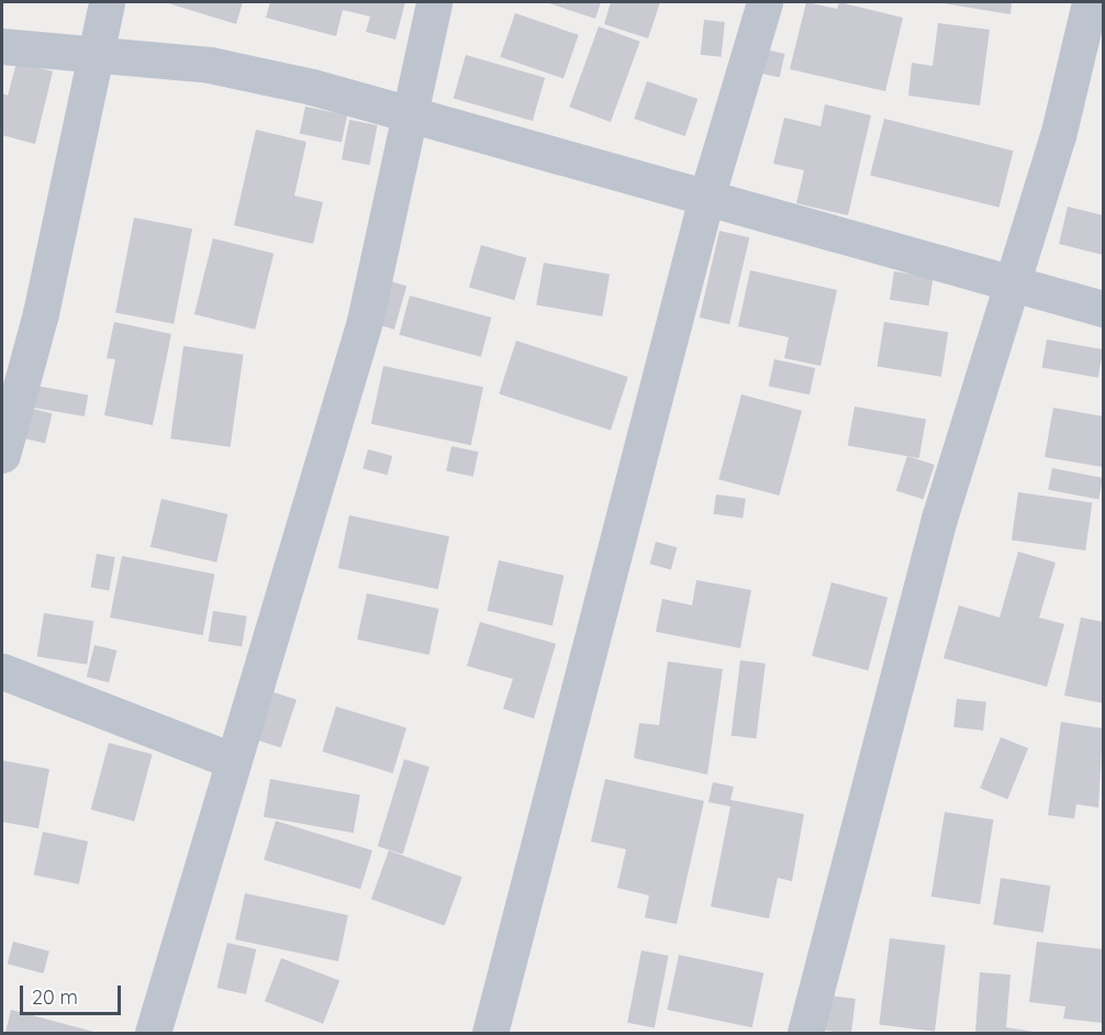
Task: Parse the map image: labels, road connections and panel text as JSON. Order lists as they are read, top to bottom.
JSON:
{
  "scale_bar": "20 m"
}
